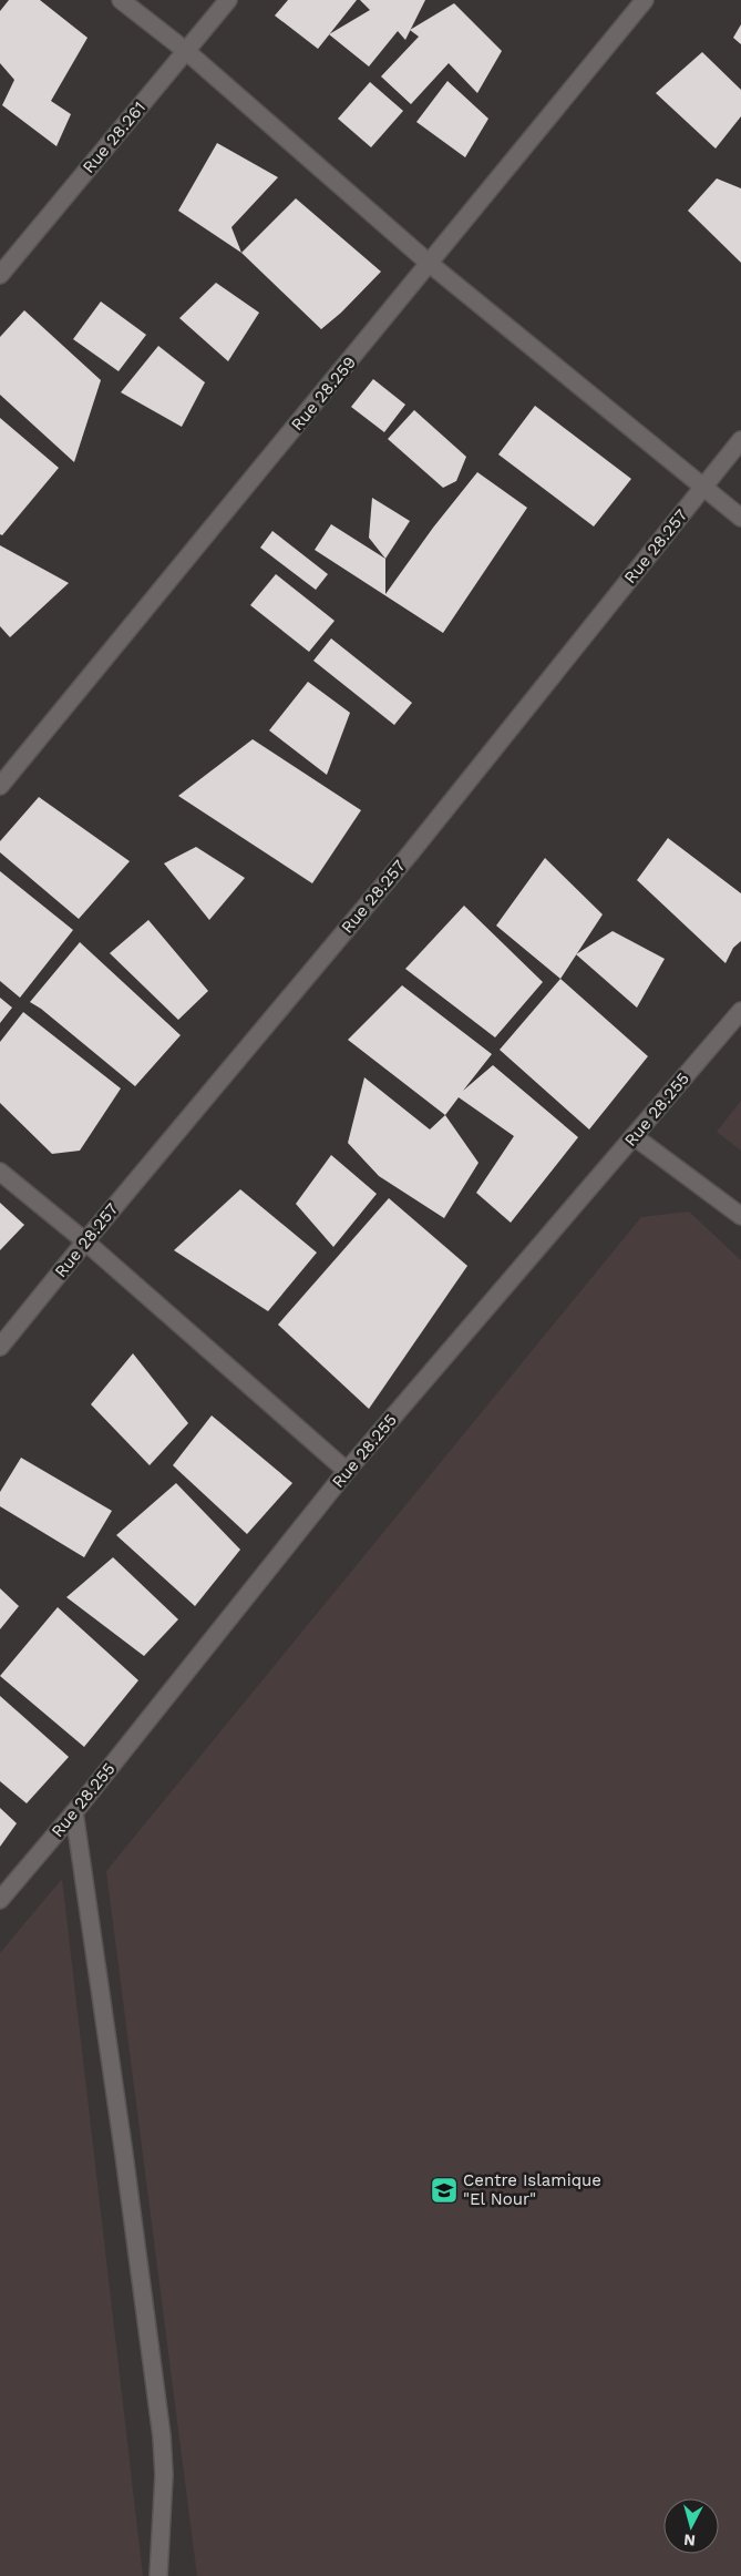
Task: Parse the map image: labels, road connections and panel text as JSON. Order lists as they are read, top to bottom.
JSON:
{
  "streets": {
    "street": [
      "Rue 28.261",
      "Rue 28.259",
      "Rue 28.257",
      "Rue 28.255"
    ]
  },
  "places": {
    "school or university": ["Centre Islamique \"El Nour\""]
  },
  "north": "bottom"
}
